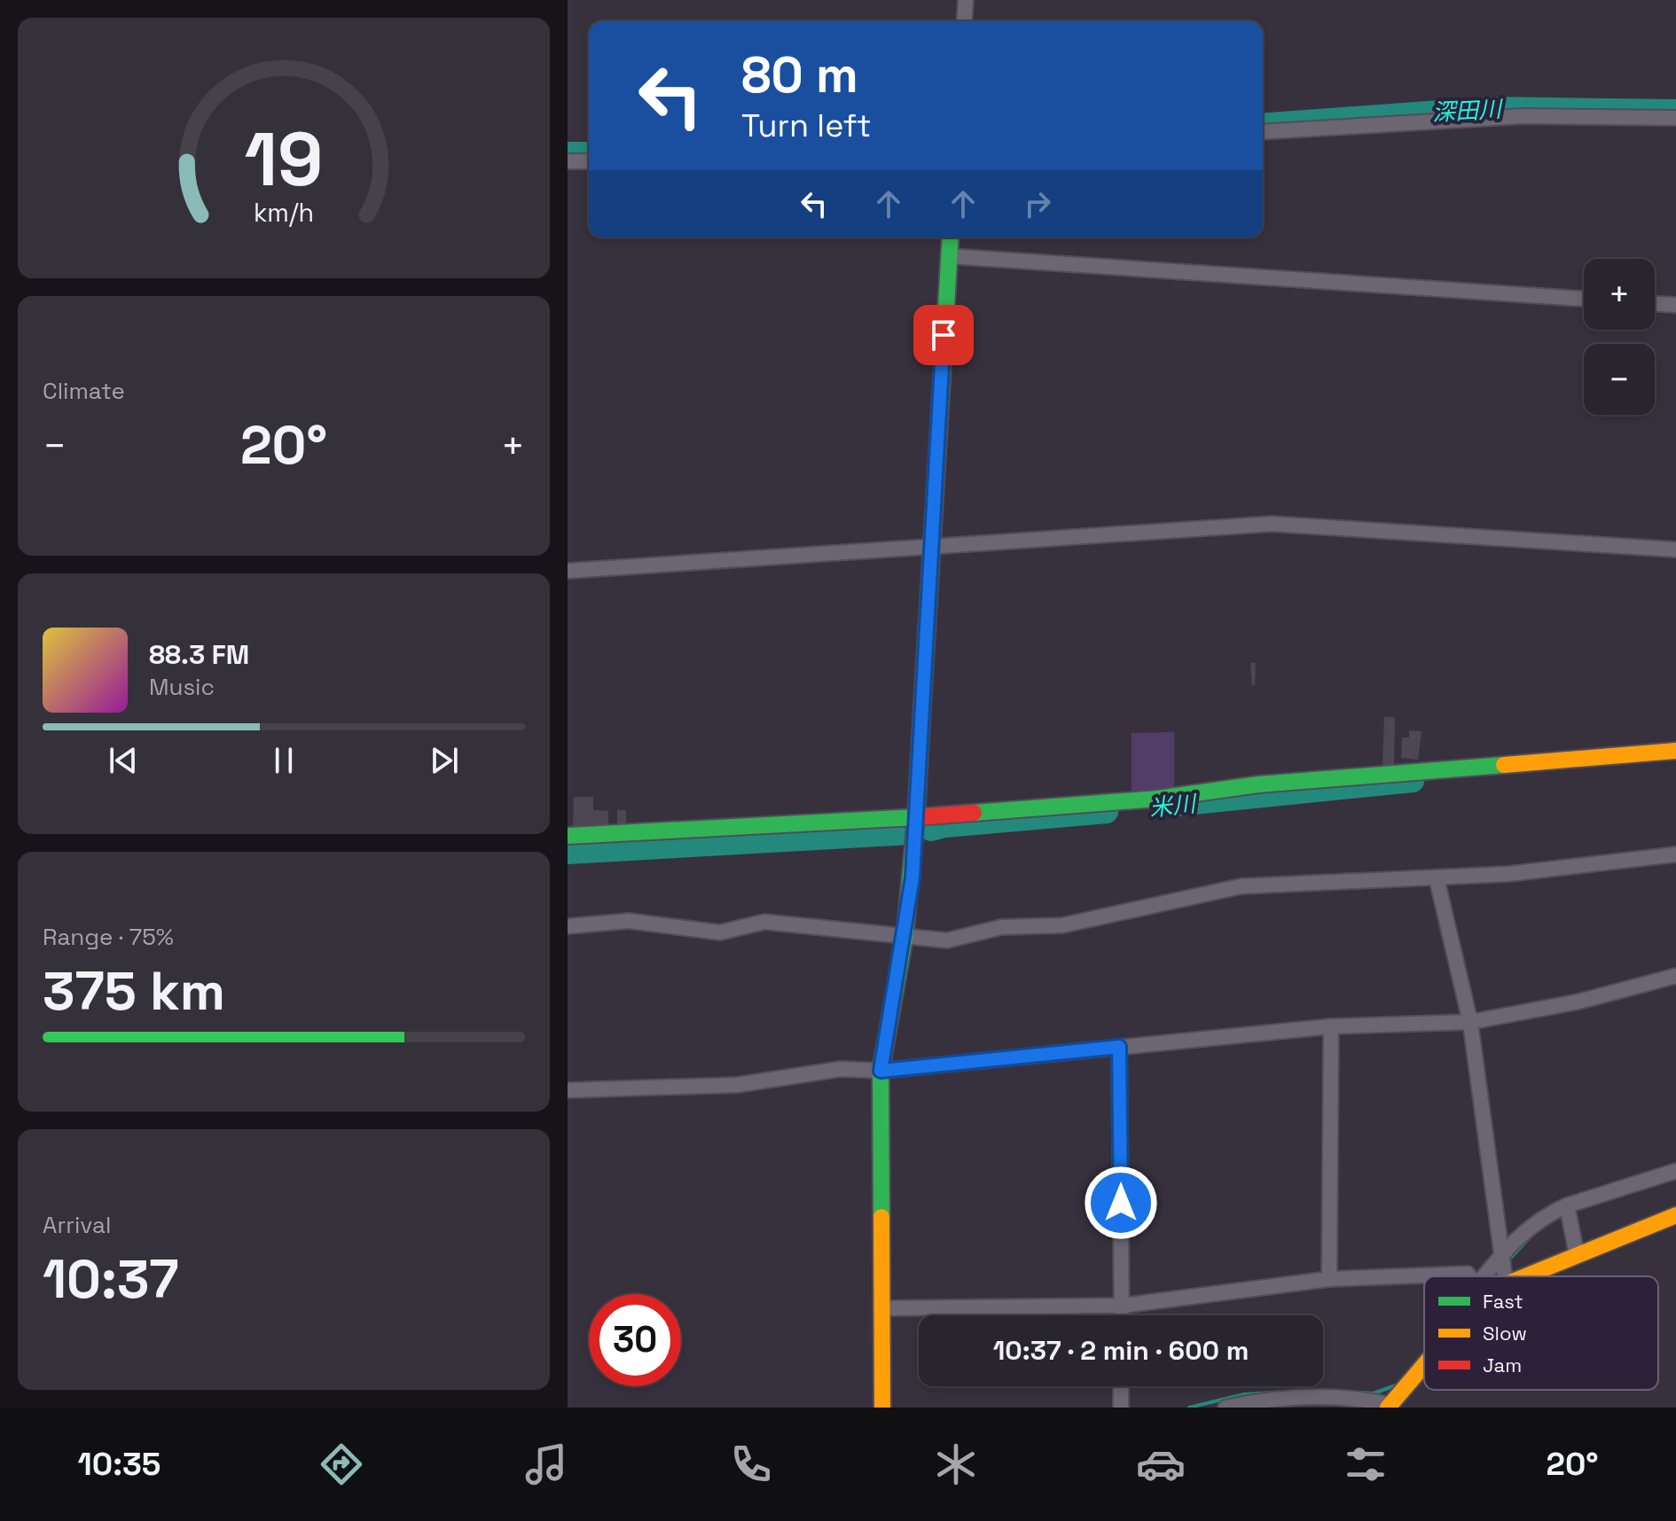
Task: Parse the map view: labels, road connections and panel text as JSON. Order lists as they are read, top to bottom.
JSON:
{
  "water": ["深田川", "米川"],
  "legend": ["Fast", "Slow", "Jam"],
  "page": {
    "turn": ["80 m", "Turn left"],
    "map_buttons": ["+", "−"],
    "tile": [
      "Climate",
      ["Range · 75%", "375 km"],
      ["Arrival", "10:37"]
    ],
    "heat": ["−", "20°", "+"],
    "song": ["88.3 FM", "Music"],
    "limit": "30",
    "trip": "10:37 · 2 min · 600 m",
    "tabs": ["10:35", "20°"],
    "gauge": ["19", "km/h"]
  }
}
